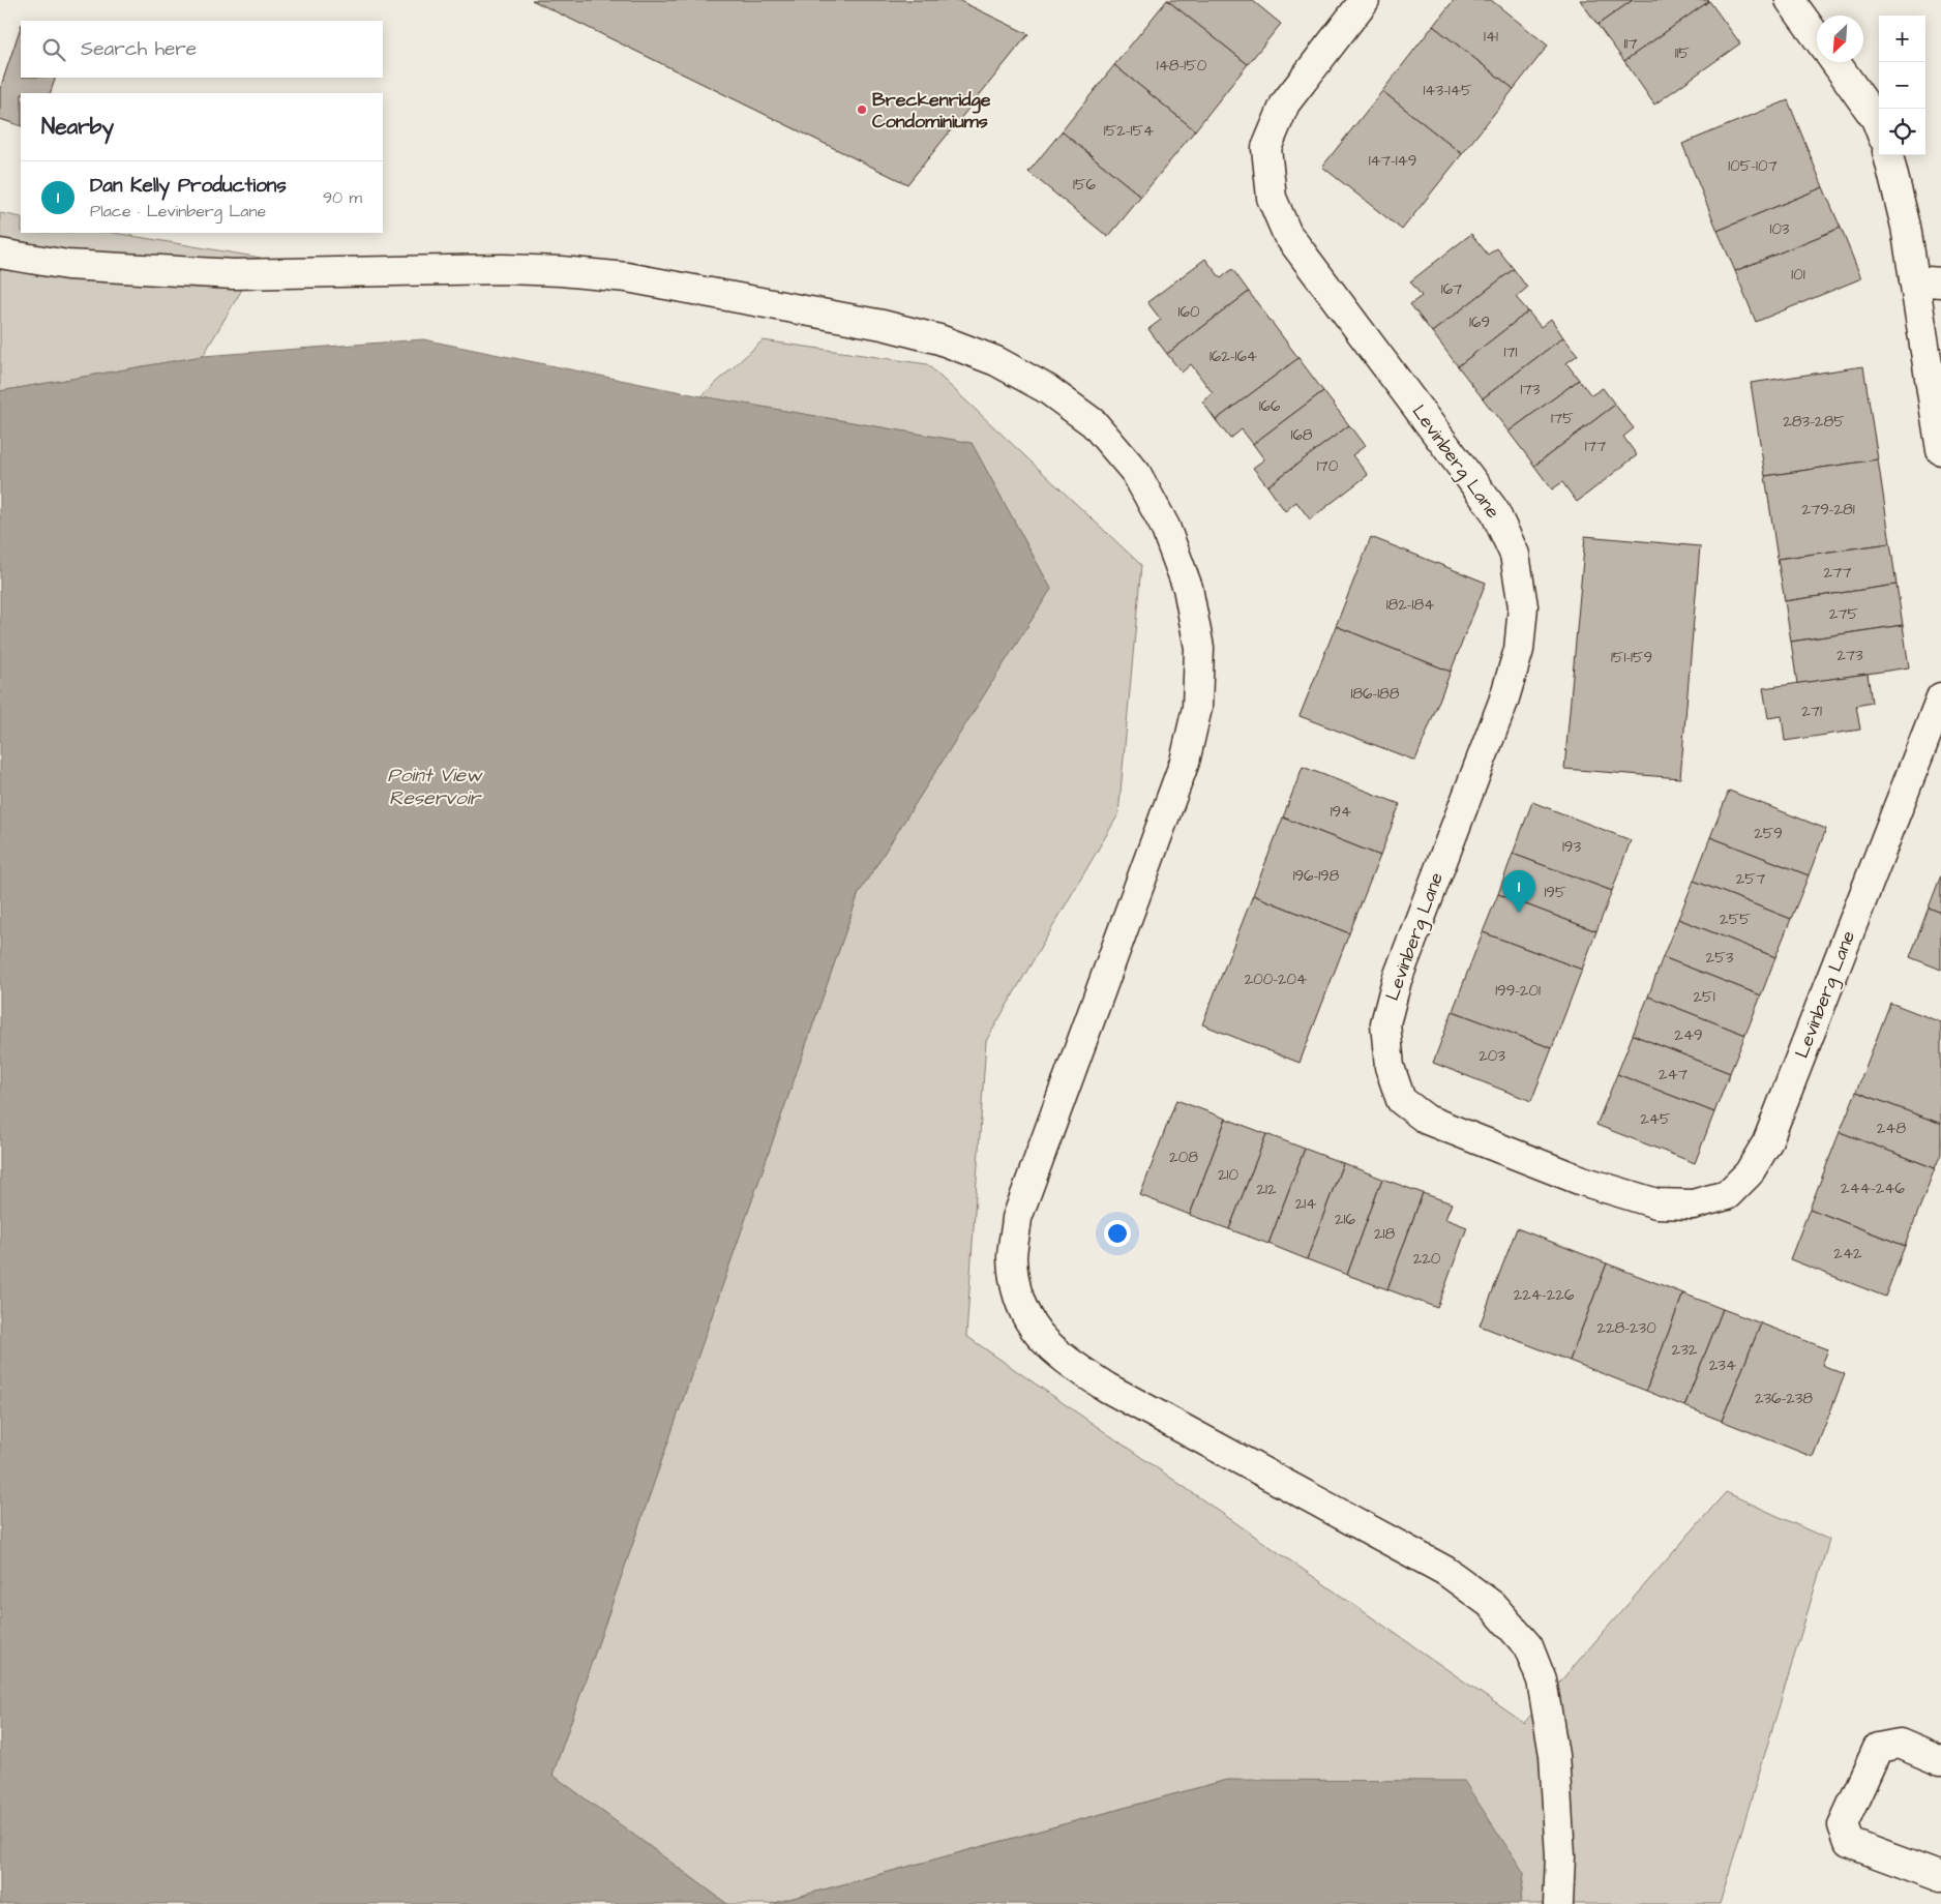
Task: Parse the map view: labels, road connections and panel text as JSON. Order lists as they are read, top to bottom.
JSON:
{
  "streets": {
    "street": ["Levinberg Lane"]
  },
  "water": ["Point View Reservoir"],
  "places": ["Breckenridge Condominiums"],
  "house_numbers": [
    "141",
    "117",
    "115",
    "148-150",
    "143-145",
    "152-154",
    "147-149",
    "105-107",
    "156",
    "103",
    "101",
    "167",
    "160",
    "169",
    "171",
    "162-164",
    "173",
    "166",
    "175",
    "283-285",
    "168",
    "177",
    "170",
    "279-281",
    "277",
    "182-184",
    "275",
    "273",
    "151-159",
    "186-188",
    "271",
    "194",
    "259",
    "193",
    "196-198",
    "257",
    "195",
    "255",
    "253",
    "200-204",
    "199-201",
    "251",
    "249",
    "203",
    "247",
    "245",
    "248",
    "208",
    "210",
    "244-246",
    "212",
    "214",
    "216",
    "218",
    "242",
    "220",
    "224-226",
    "228-230",
    "232",
    "234",
    "236-238"
  ],
  "north": "bottom left",
  "page": {
    "map_buttons": ["+", "−"],
    "search": "Search here",
    "heading": "Nearby",
    "list": [
      {
        "mark": "1",
        "name": "Dan Kelly Productions",
        "note": "Place · Levinberg Lane",
        "value": "90 m"
      }
    ],
    "pins": "1"
  }
}
